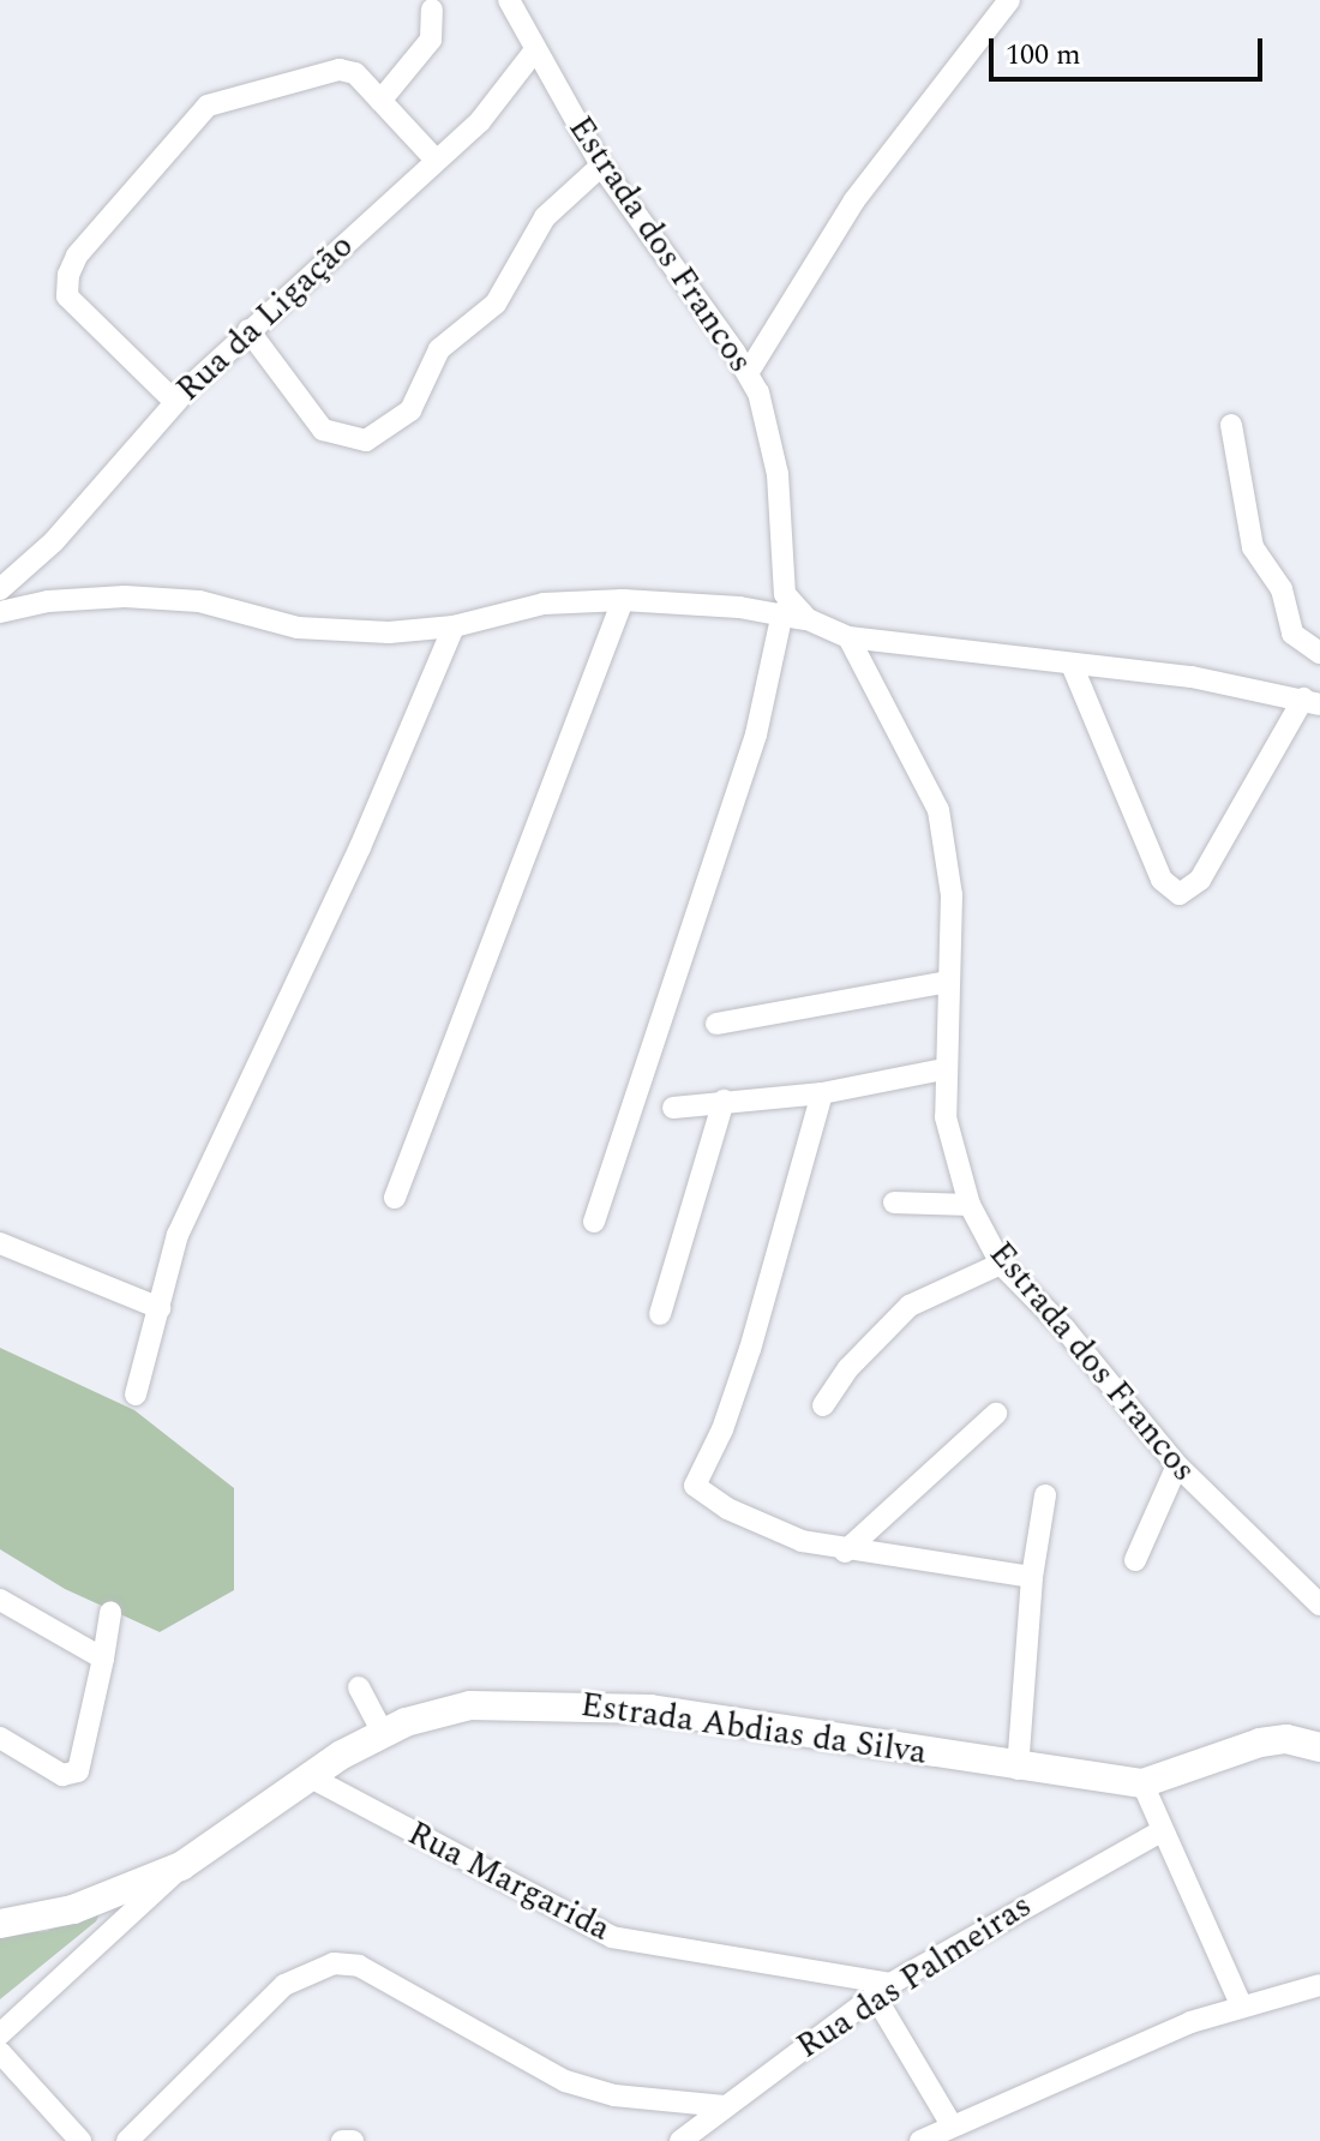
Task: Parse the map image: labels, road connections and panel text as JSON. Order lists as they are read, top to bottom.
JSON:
{
  "streets": {
    "main road": ["Estrada Abdias da Silva"],
    "street": [
      "Estrada dos Francos",
      "Rua da Ligação",
      "Rua Margarida",
      "Rua das Palmeiras"
    ]
  },
  "crossings": [
    ["Estrada dos Francos", "Rua da Ligação"],
    ["Estrada Abdias da Silva", "Rua Margarida"],
    ["Rua Margarida", "Rua das Palmeiras"]
  ],
  "scale_bar": "100 m"
}
